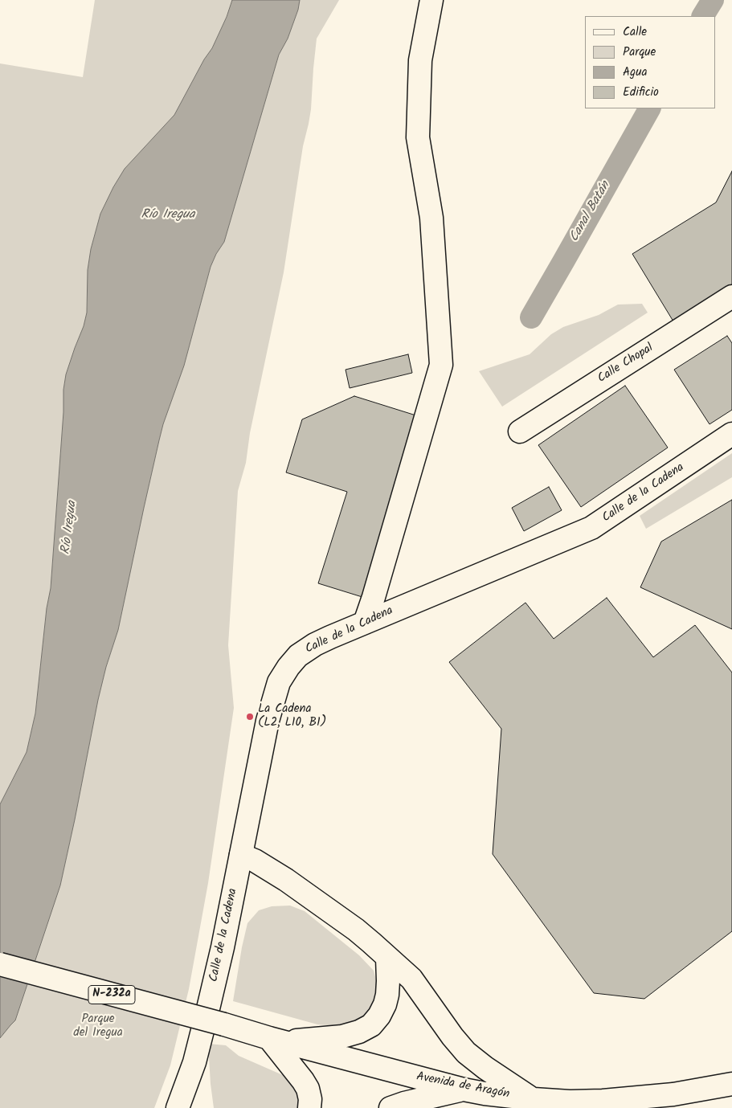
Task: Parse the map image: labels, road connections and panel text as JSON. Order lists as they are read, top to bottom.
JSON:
{
  "streets": {
    "street": [
      "Calle Chopal",
      "Calle de la Cadena",
      "N-232a",
      "Avenida de Aragón"
    ]
  },
  "crossings": [
    ["N-232a", "Avenida de Aragón"]
  ],
  "water": ["Canal Batán", "Río Iregua"],
  "parks": ["Parque del Iregua"],
  "places": ["La Cadena (L2, L10, B1)"],
  "legend": [
    "Calle",
    "Parque",
    "Agua",
    "Edificio"
  ]
}
